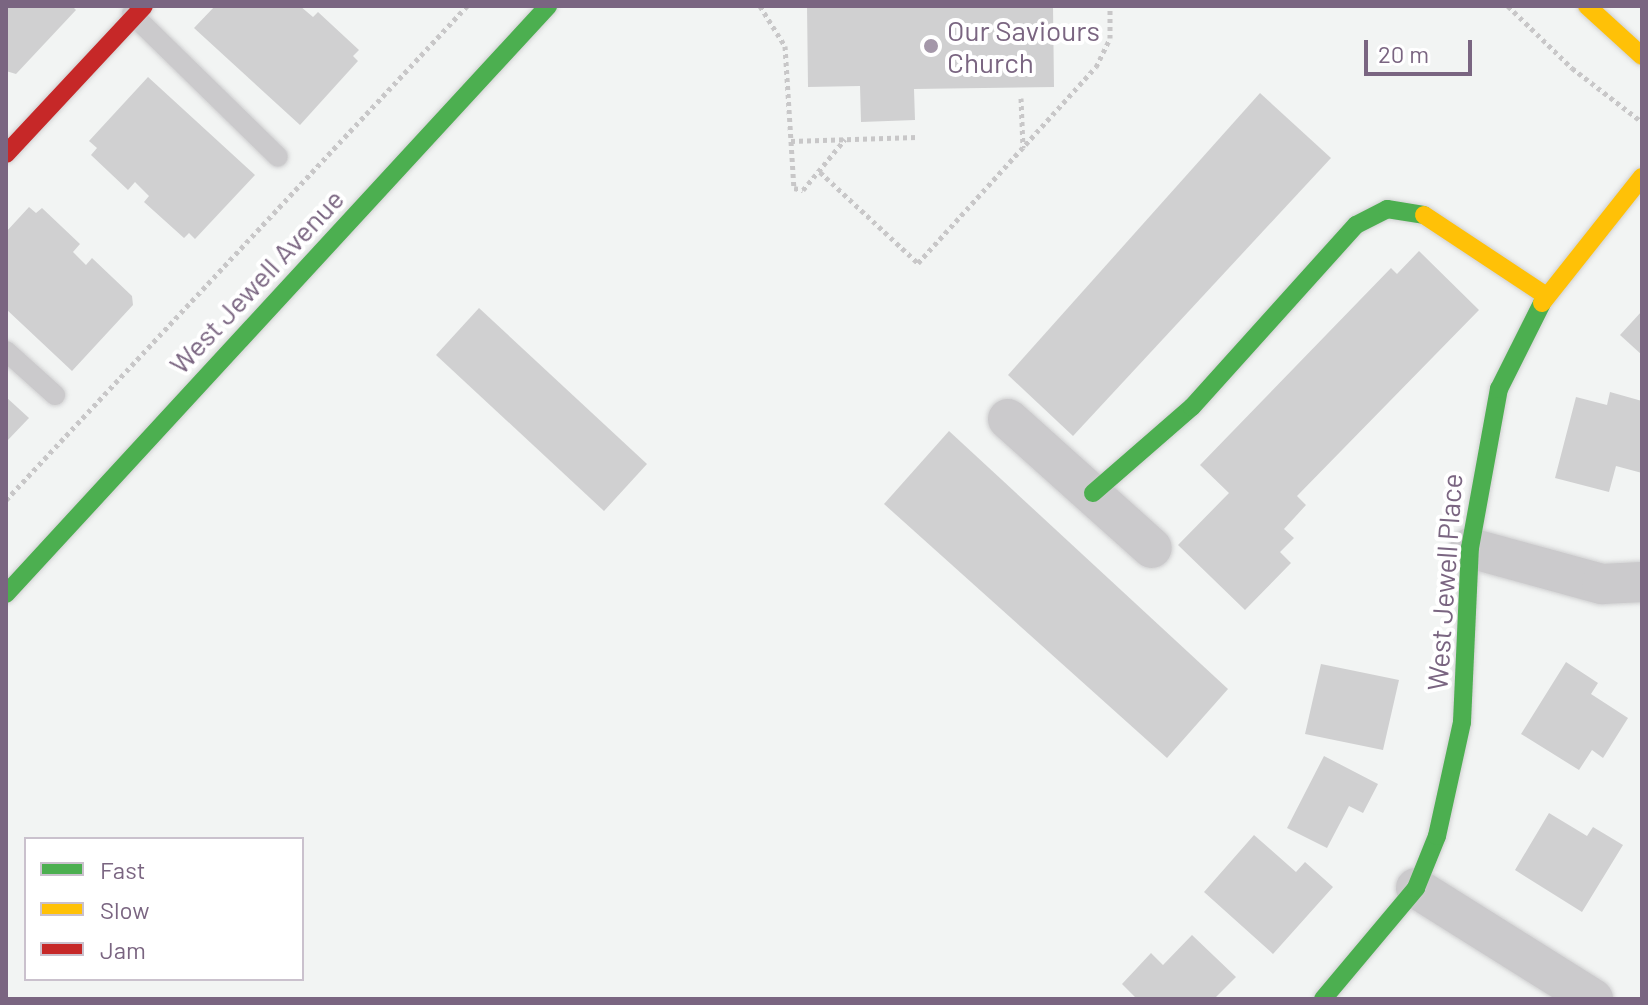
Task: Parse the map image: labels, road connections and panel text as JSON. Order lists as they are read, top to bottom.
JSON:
{
  "streets": {
    "street": ["West Jewell Avenue", "West Jewell Place"]
  },
  "places": ["Our Saviours Church"],
  "legend": ["Fast", "Slow", "Jam"],
  "scale_bar": "20 m"
}
